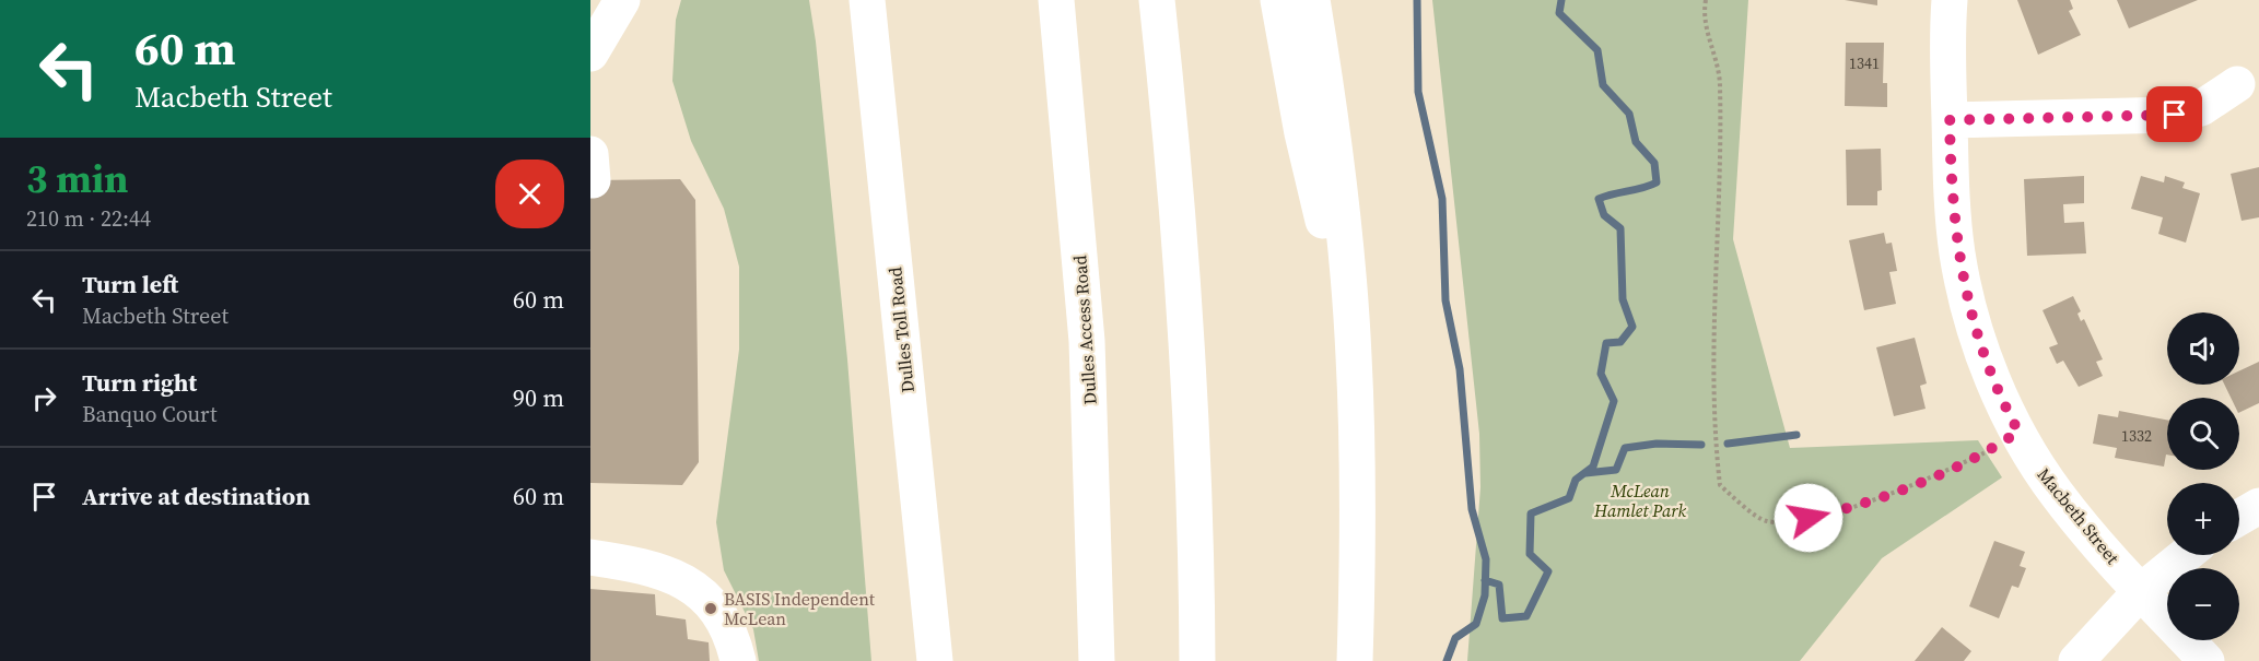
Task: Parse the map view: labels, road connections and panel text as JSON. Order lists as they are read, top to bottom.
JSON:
{
  "streets": {
    "main road": ["Dulles Toll Road", "Dulles Access Road", "Macbeth Street"]
  },
  "parks": ["McLean Hamlet Park"],
  "places": ["BASIS Independent McLean"],
  "house_numbers": ["1341", "1332"],
  "page": {
    "turn": ["60 m", "Macbeth Street"],
    "heading": ["3 min", "210 m · 22:44"],
    "list": [
      {
        "name": "Turn left",
        "note": "Macbeth Street",
        "value": "60 m"
      },
      {
        "name": "Turn right",
        "note": "Banquo Court",
        "value": "90 m"
      },
      {
        "name": "Arrive at destination",
        "value": "60 m"
      }
    ],
    "map_buttons": ["+", "−"]
  }
}
